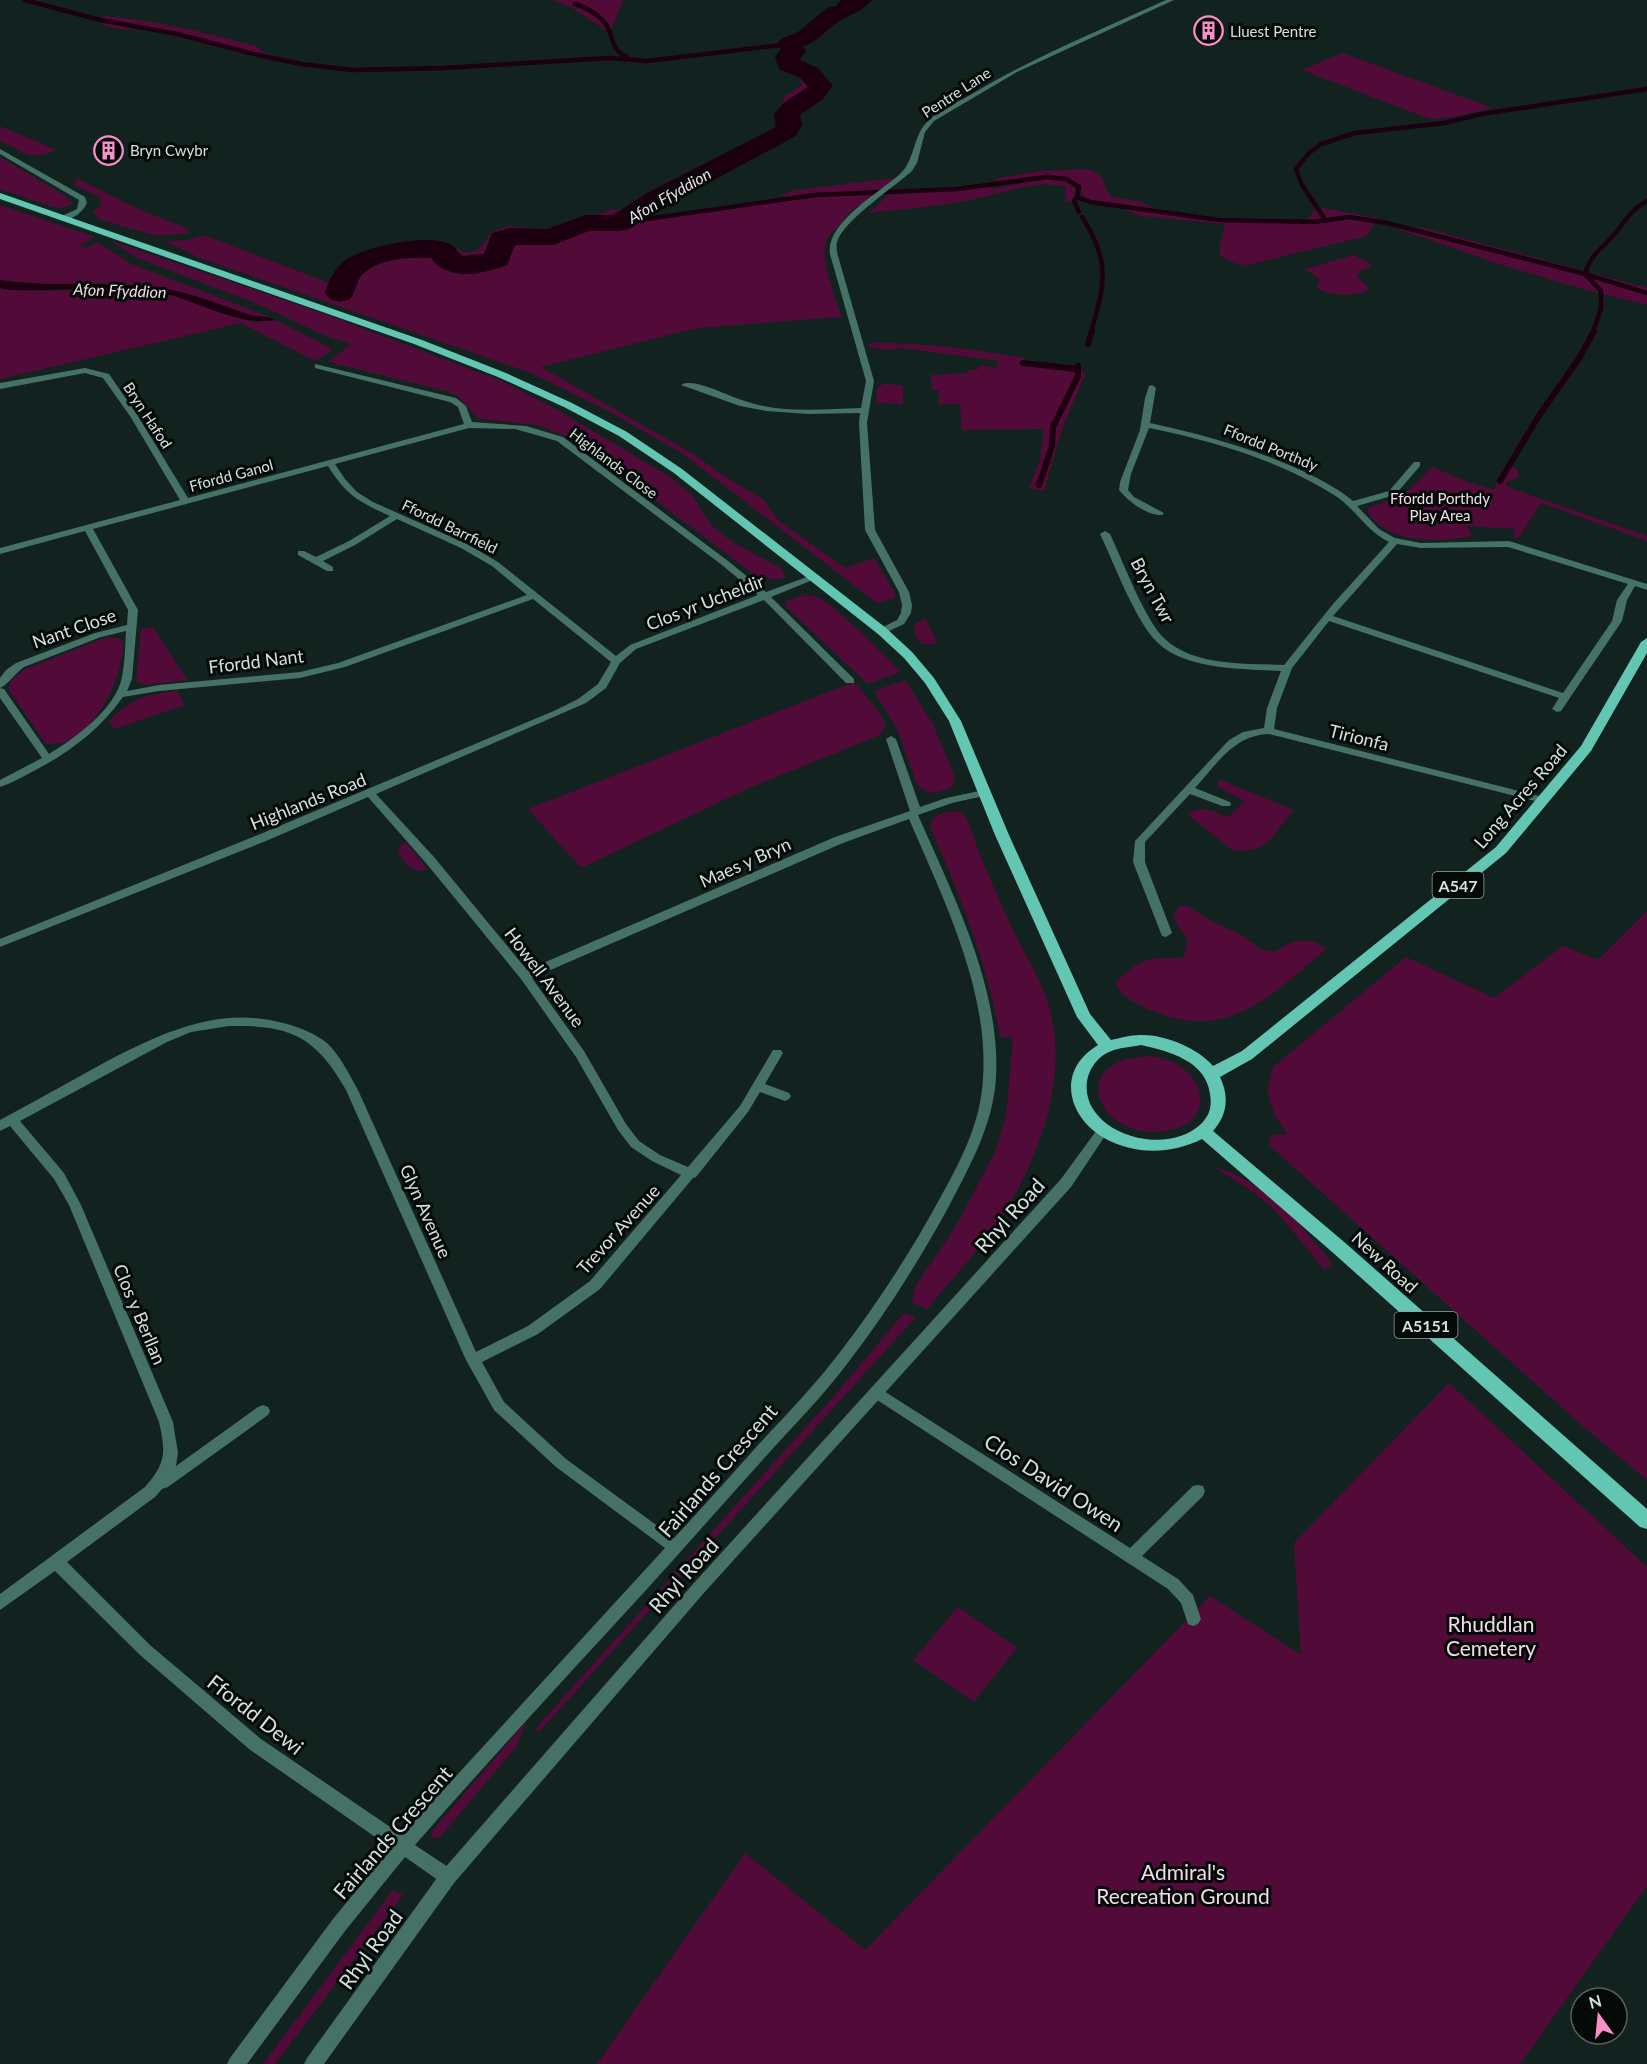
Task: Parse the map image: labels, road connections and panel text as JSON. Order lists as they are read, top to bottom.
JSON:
{
  "streets": {
    "main road": [
      "Long Acres Road",
      "A547",
      "New Road",
      "A5151"
    ],
    "street": [
      "Pentre Lane",
      "Bryn Hafod",
      "Ffordd Porthdy",
      "Highlands Close",
      "Ffordd Ganol",
      "Ffordd Barrfield",
      "Bryn Twr",
      "Clos yr Ucheldir",
      "Nant Close",
      "Ffordd Nant",
      "Tirionfa",
      "Highlands Road",
      "Maes y Bryn",
      "Howell Avenue",
      "Glyn Avenue",
      "Rhyl Road",
      "Trevor Avenue",
      "Clos y Berllan",
      "Fairlands Crescent",
      "Clos David Owen",
      "Ffordd Dewi"
    ]
  },
  "crossings": [
    ["Bryn Hafod", "Ffordd Ganol"],
    ["Highlands Close", "Ffordd Ganol"],
    ["Highlands Close", "Clos yr Ucheldir"],
    ["Ffordd Ganol", "Ffordd Barrfield"],
    ["Ffordd Ganol", "Nant Close"],
    ["Ffordd Barrfield", "Clos yr Ucheldir"],
    ["Ffordd Barrfield", "Ffordd Nant"],
    ["Ffordd Barrfield", "Highlands Road"],
    ["Clos yr Ucheldir", "Highlands Road"],
    ["Nant Close", "Ffordd Nant"],
    ["Tirionfa", "Long Acres Road"],
    ["Long Acres Road", "Rhyl Road"],
    ["Long Acres Road", "New Road"],
    ["Highlands Road", "Howell Avenue"],
    ["Maes y Bryn", "Howell Avenue"],
    ["Maes y Bryn", "Fairlands Crescent"],
    ["Howell Avenue", "Trevor Avenue"],
    ["Glyn Avenue", "Trevor Avenue"],
    ["Glyn Avenue", "Clos y Berllan"],
    ["Glyn Avenue", "Fairlands Crescent"],
    ["Rhyl Road", "New Road"],
    ["Rhyl Road", "Clos David Owen"],
    ["Rhyl Road", "Ffordd Dewi"],
    ["Clos y Berllan", "Ffordd Dewi"],
    ["Fairlands Crescent", "Ffordd Dewi"]
  ],
  "water": ["Afon Ffyddion"],
  "parks": ["Ffordd Porthdy Play Area", "Rhuddlan Cemetery", "Admiral's Recreation Ground"],
  "places": {
    "building": ["Lluest Pentre", "Bryn Cwybr"]
  },
  "north": "top"
}
